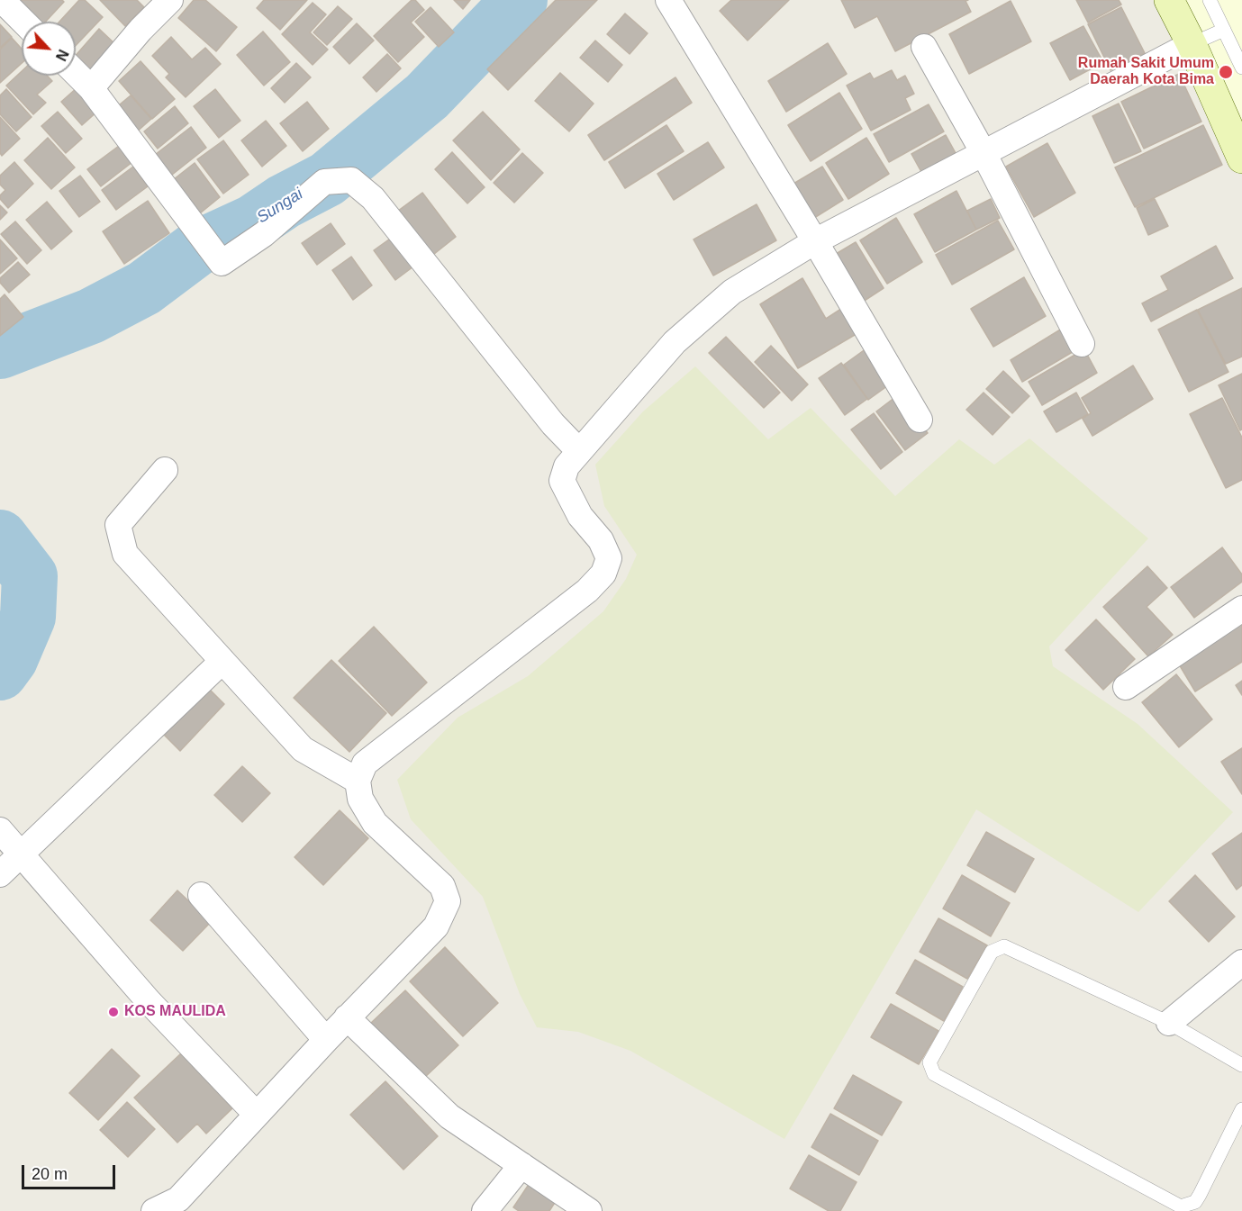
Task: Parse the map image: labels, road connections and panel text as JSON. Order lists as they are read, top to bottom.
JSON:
{
  "water": ["Sungai"],
  "places": ["Rumah Sakit Umum Daerah Kota Bima", "KOS MAULIDA"],
  "scale_bar": "20 m",
  "north": "bottom right"
}
